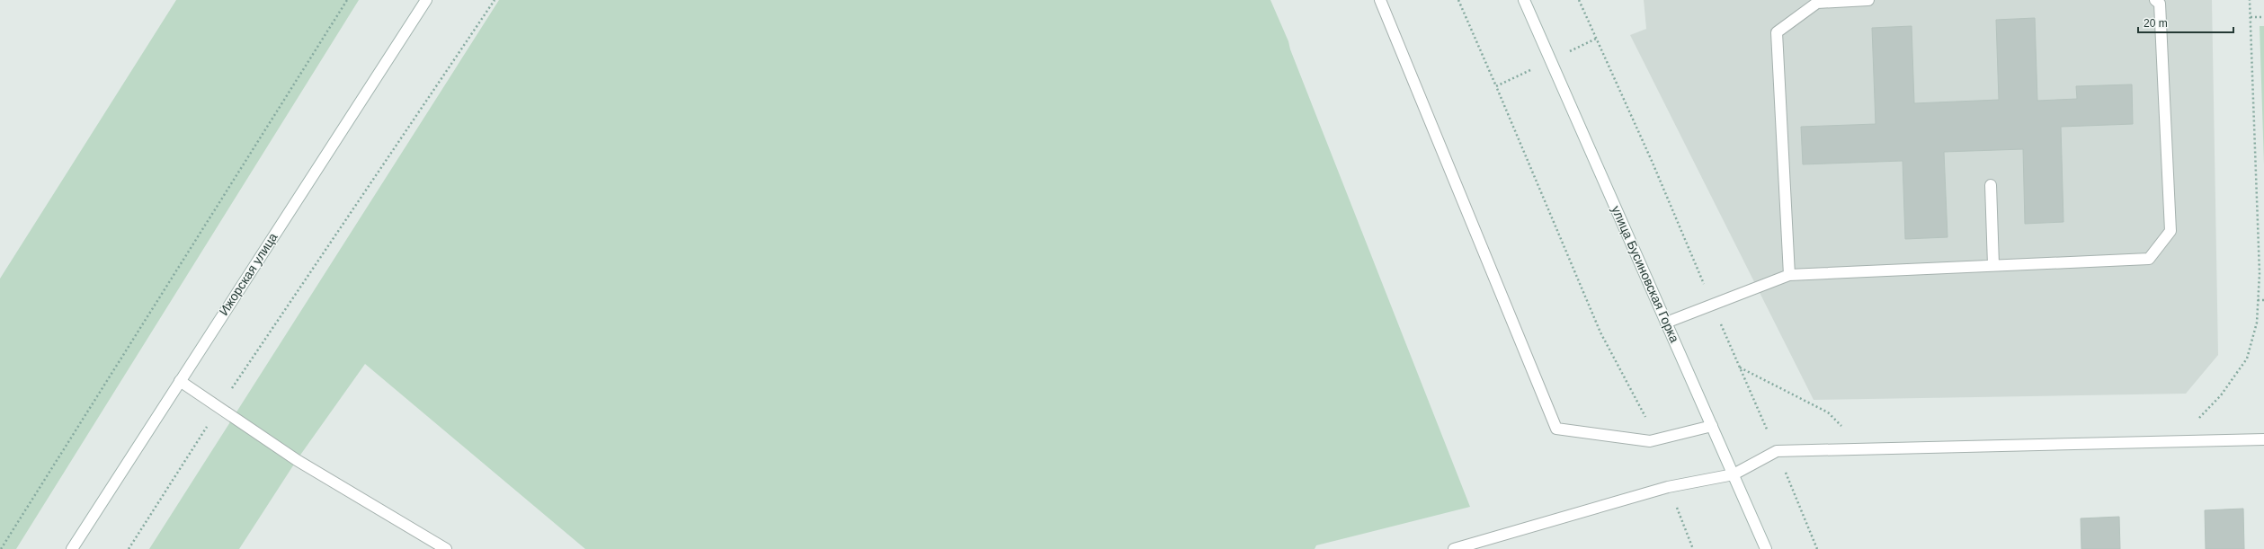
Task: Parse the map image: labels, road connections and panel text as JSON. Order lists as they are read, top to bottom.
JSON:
{
  "streets": {
    "street": ["Ижорская улица", "улица Бусиновская Горка"]
  },
  "scale_bar": "20 m"
}
